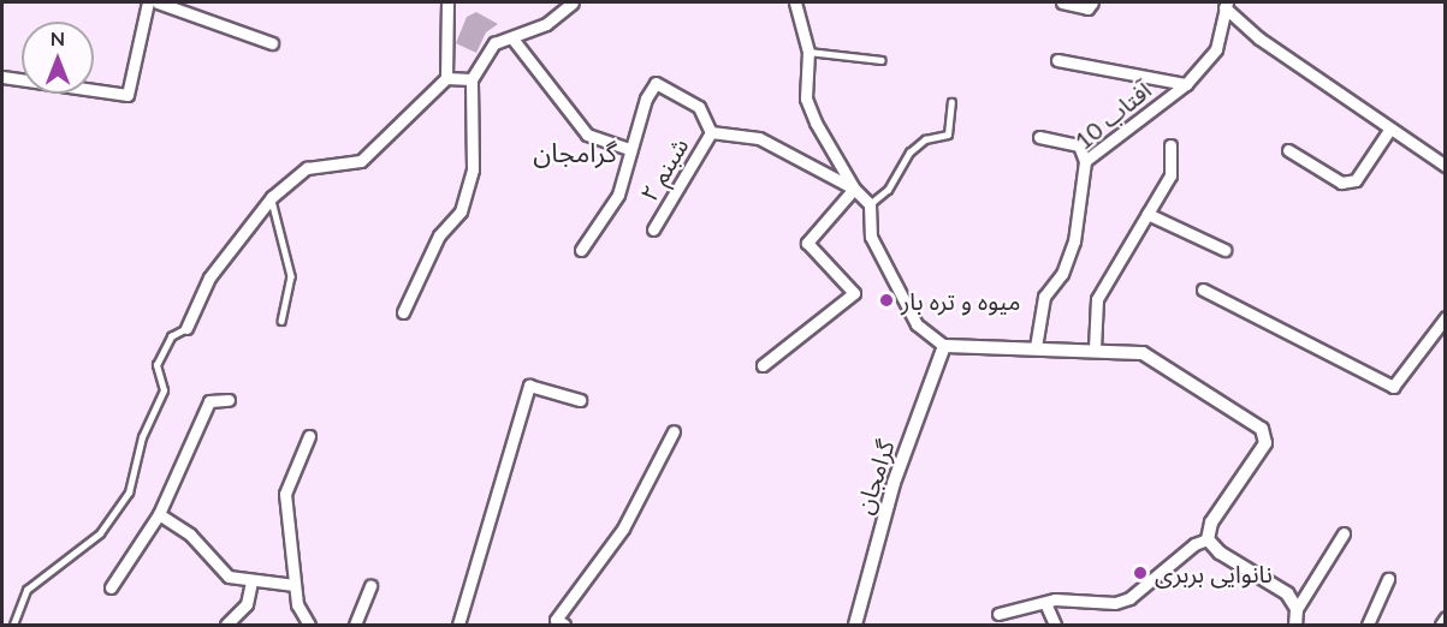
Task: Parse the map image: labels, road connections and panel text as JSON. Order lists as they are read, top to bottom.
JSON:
{
  "streets": {
    "street": ["آفتاب 10", "شبنم ۲", "گرامجان"]
  },
  "districts": ["گرامجان"],
  "places": ["میوه و تره بار", "نانوایی بربری"],
  "north": "top"
}
